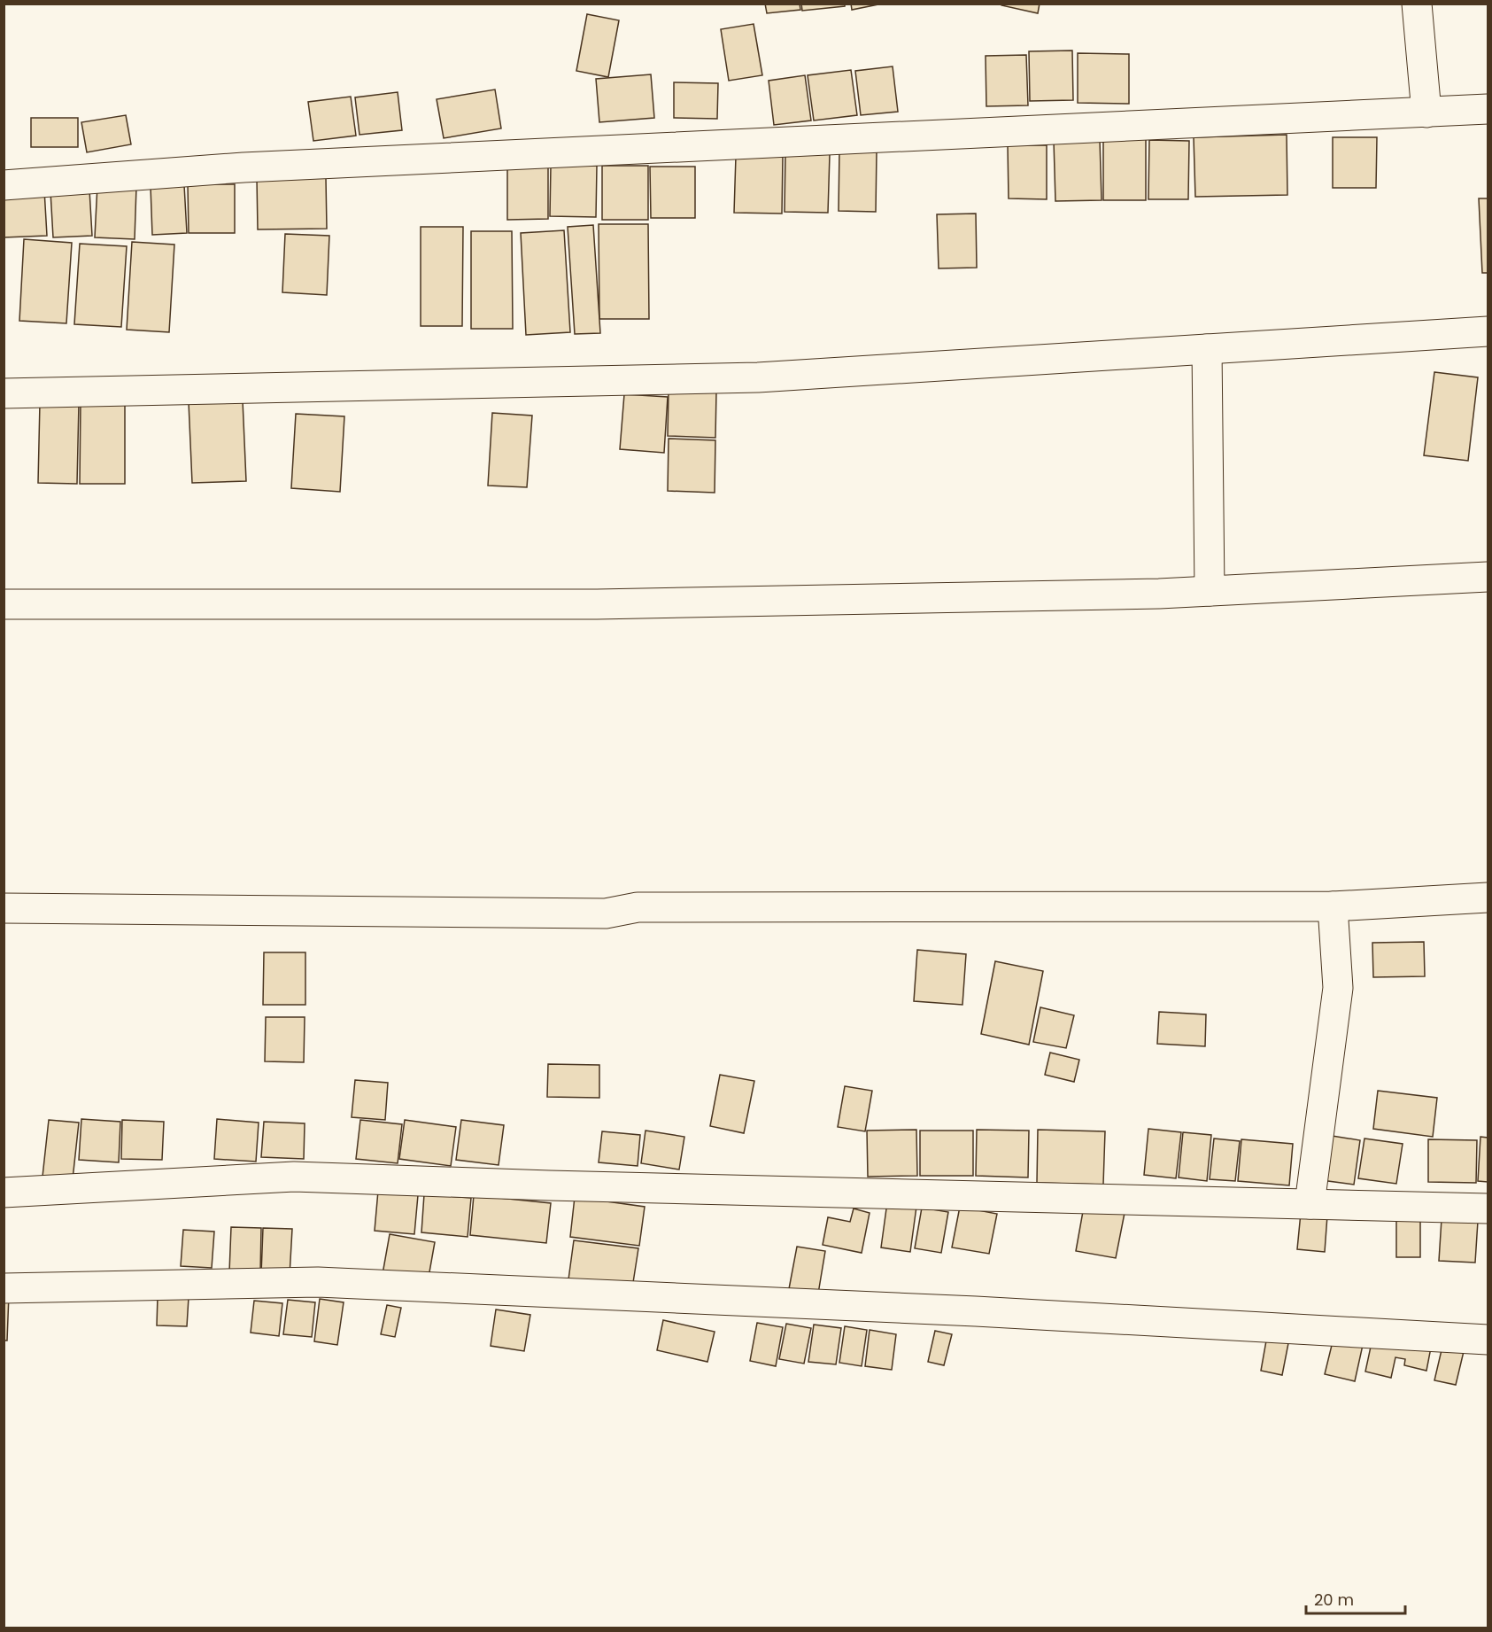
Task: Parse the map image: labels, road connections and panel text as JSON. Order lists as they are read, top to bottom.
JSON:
{
  "scale_bar": "20 m"
}
